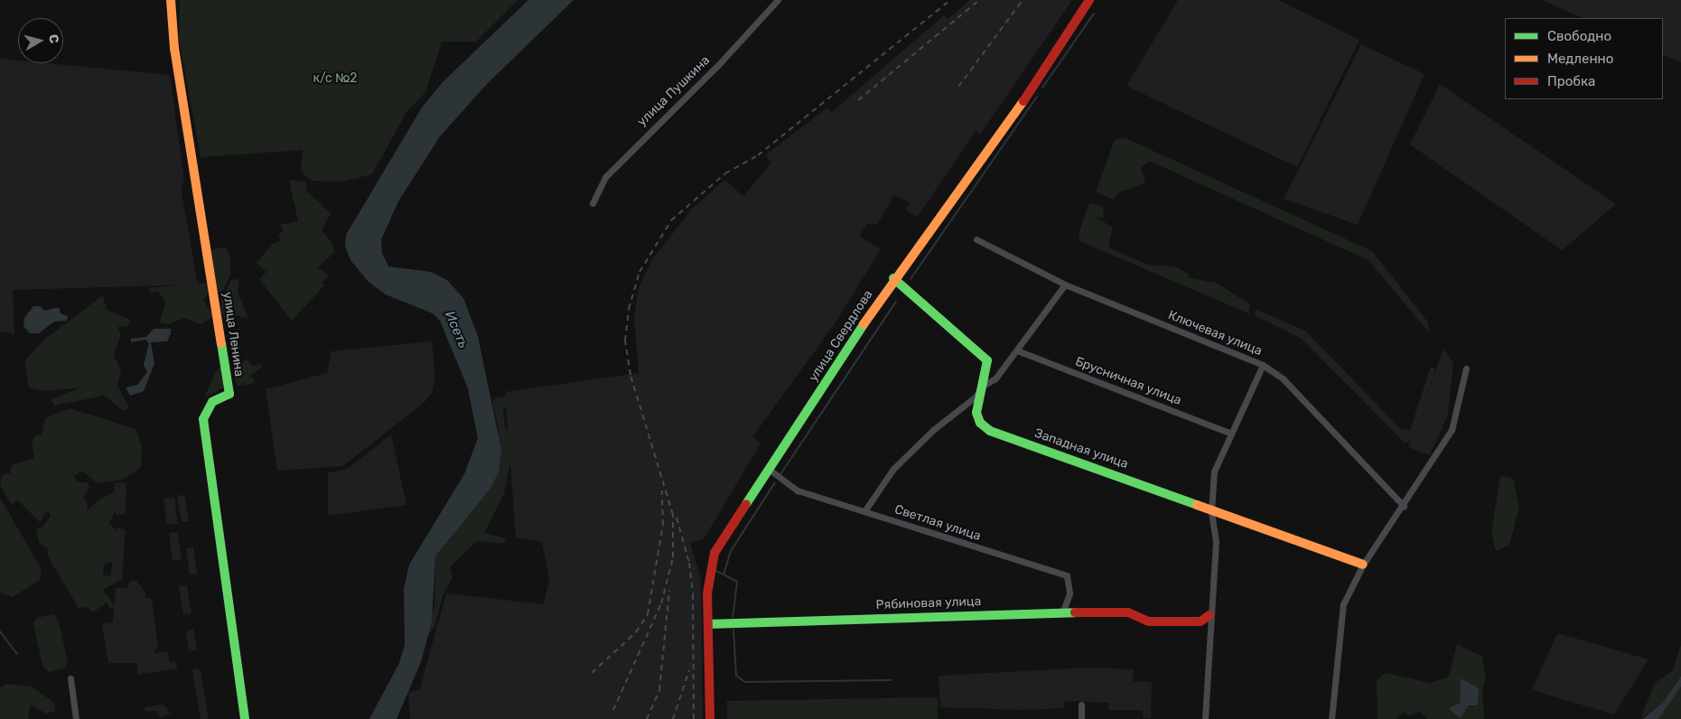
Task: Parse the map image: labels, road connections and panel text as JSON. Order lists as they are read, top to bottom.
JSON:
{
  "streets": {
    "street": [
      "улица Пушкина",
      "Ключевая улица",
      "улица Ленина",
      "улица Свердлова",
      "Брусничная улица",
      "Западная улица",
      "Светлая улица",
      "Рябиновая улица"
    ]
  },
  "crossings": [
    ["улица Свердлова", "Западная улица"],
    ["улица Свердлова", "Светлая улица"],
    ["улица Свердлова", "Рябиновая улица"],
    ["Западная улица", "Светлая улица"],
    ["Светлая улица", "Рябиновая улица"]
  ],
  "water": ["Исеть"],
  "parks": ["к/с №2"],
  "legend": ["Свободно", "Медленно", "Пробка"],
  "north": "right"
}
